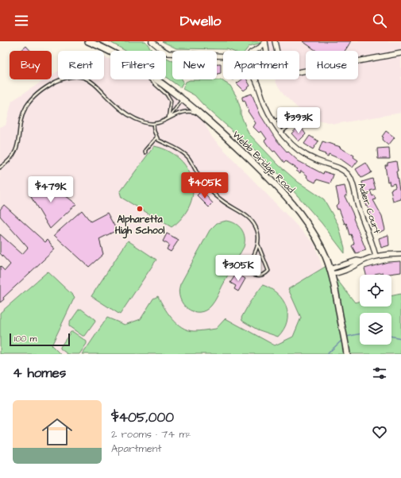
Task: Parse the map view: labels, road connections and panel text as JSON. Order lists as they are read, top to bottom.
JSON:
{
  "streets": {
    "street": ["Webb Bridge Road", "Adler Court"]
  },
  "places": ["Alpharetta High School"],
  "scale_bar": "100 m",
  "page": {
    "header": "Dwello",
    "chip": [
      "Buy",
      "Rent",
      "Filters",
      "New",
      "Apartment",
      "House"
    ],
    "price": [
      "$393K",
      "$405K",
      "$479K",
      "$305K"
    ],
    "scale": "100 m",
    "heading": "4 homes",
    "list": [
      {
        "name": "$405,000",
        "note": "2 rooms · 74 m² · Apartment"
      }
    ]
  }
}
